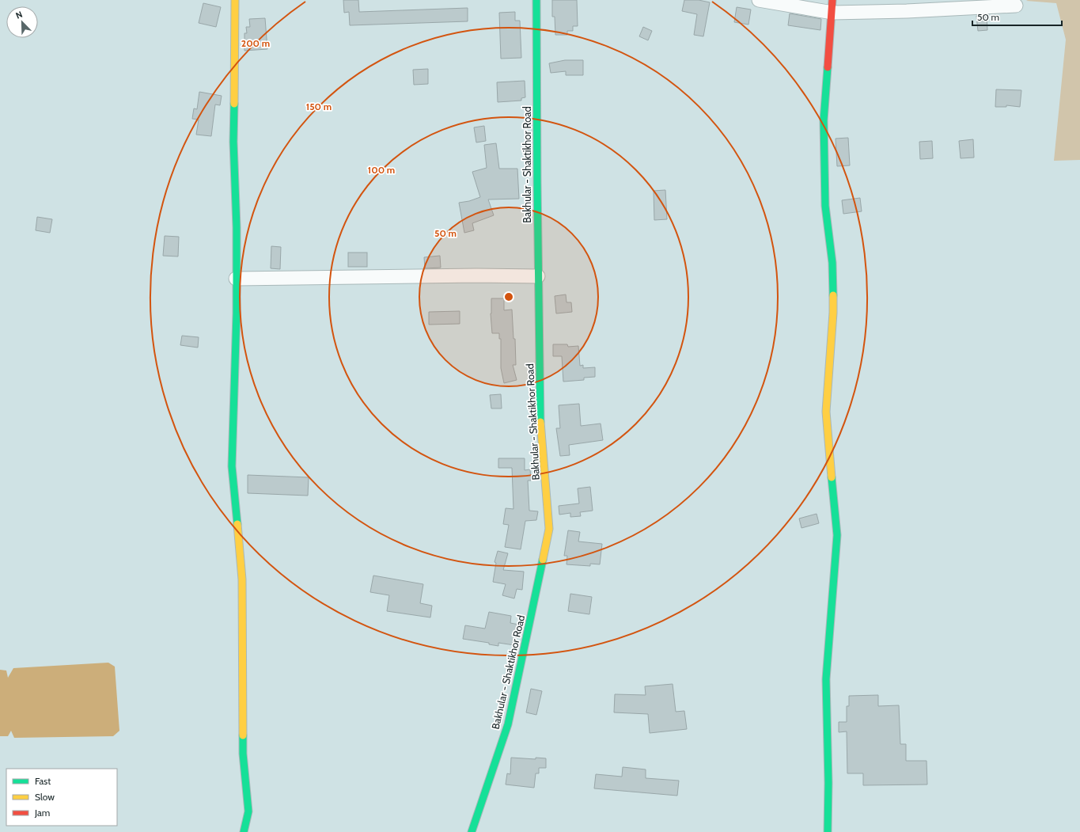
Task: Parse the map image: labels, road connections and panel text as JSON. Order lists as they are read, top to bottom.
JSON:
{
  "streets": {
    "street": ["Bakhular - Shaktikhor Road"]
  },
  "legend": ["Fast", "Slow", "Jam"],
  "scale_bar": "50 m",
  "north": "top left",
  "rings": [
    "200 m",
    "150 m",
    "100 m",
    "50 m"
  ]
}
